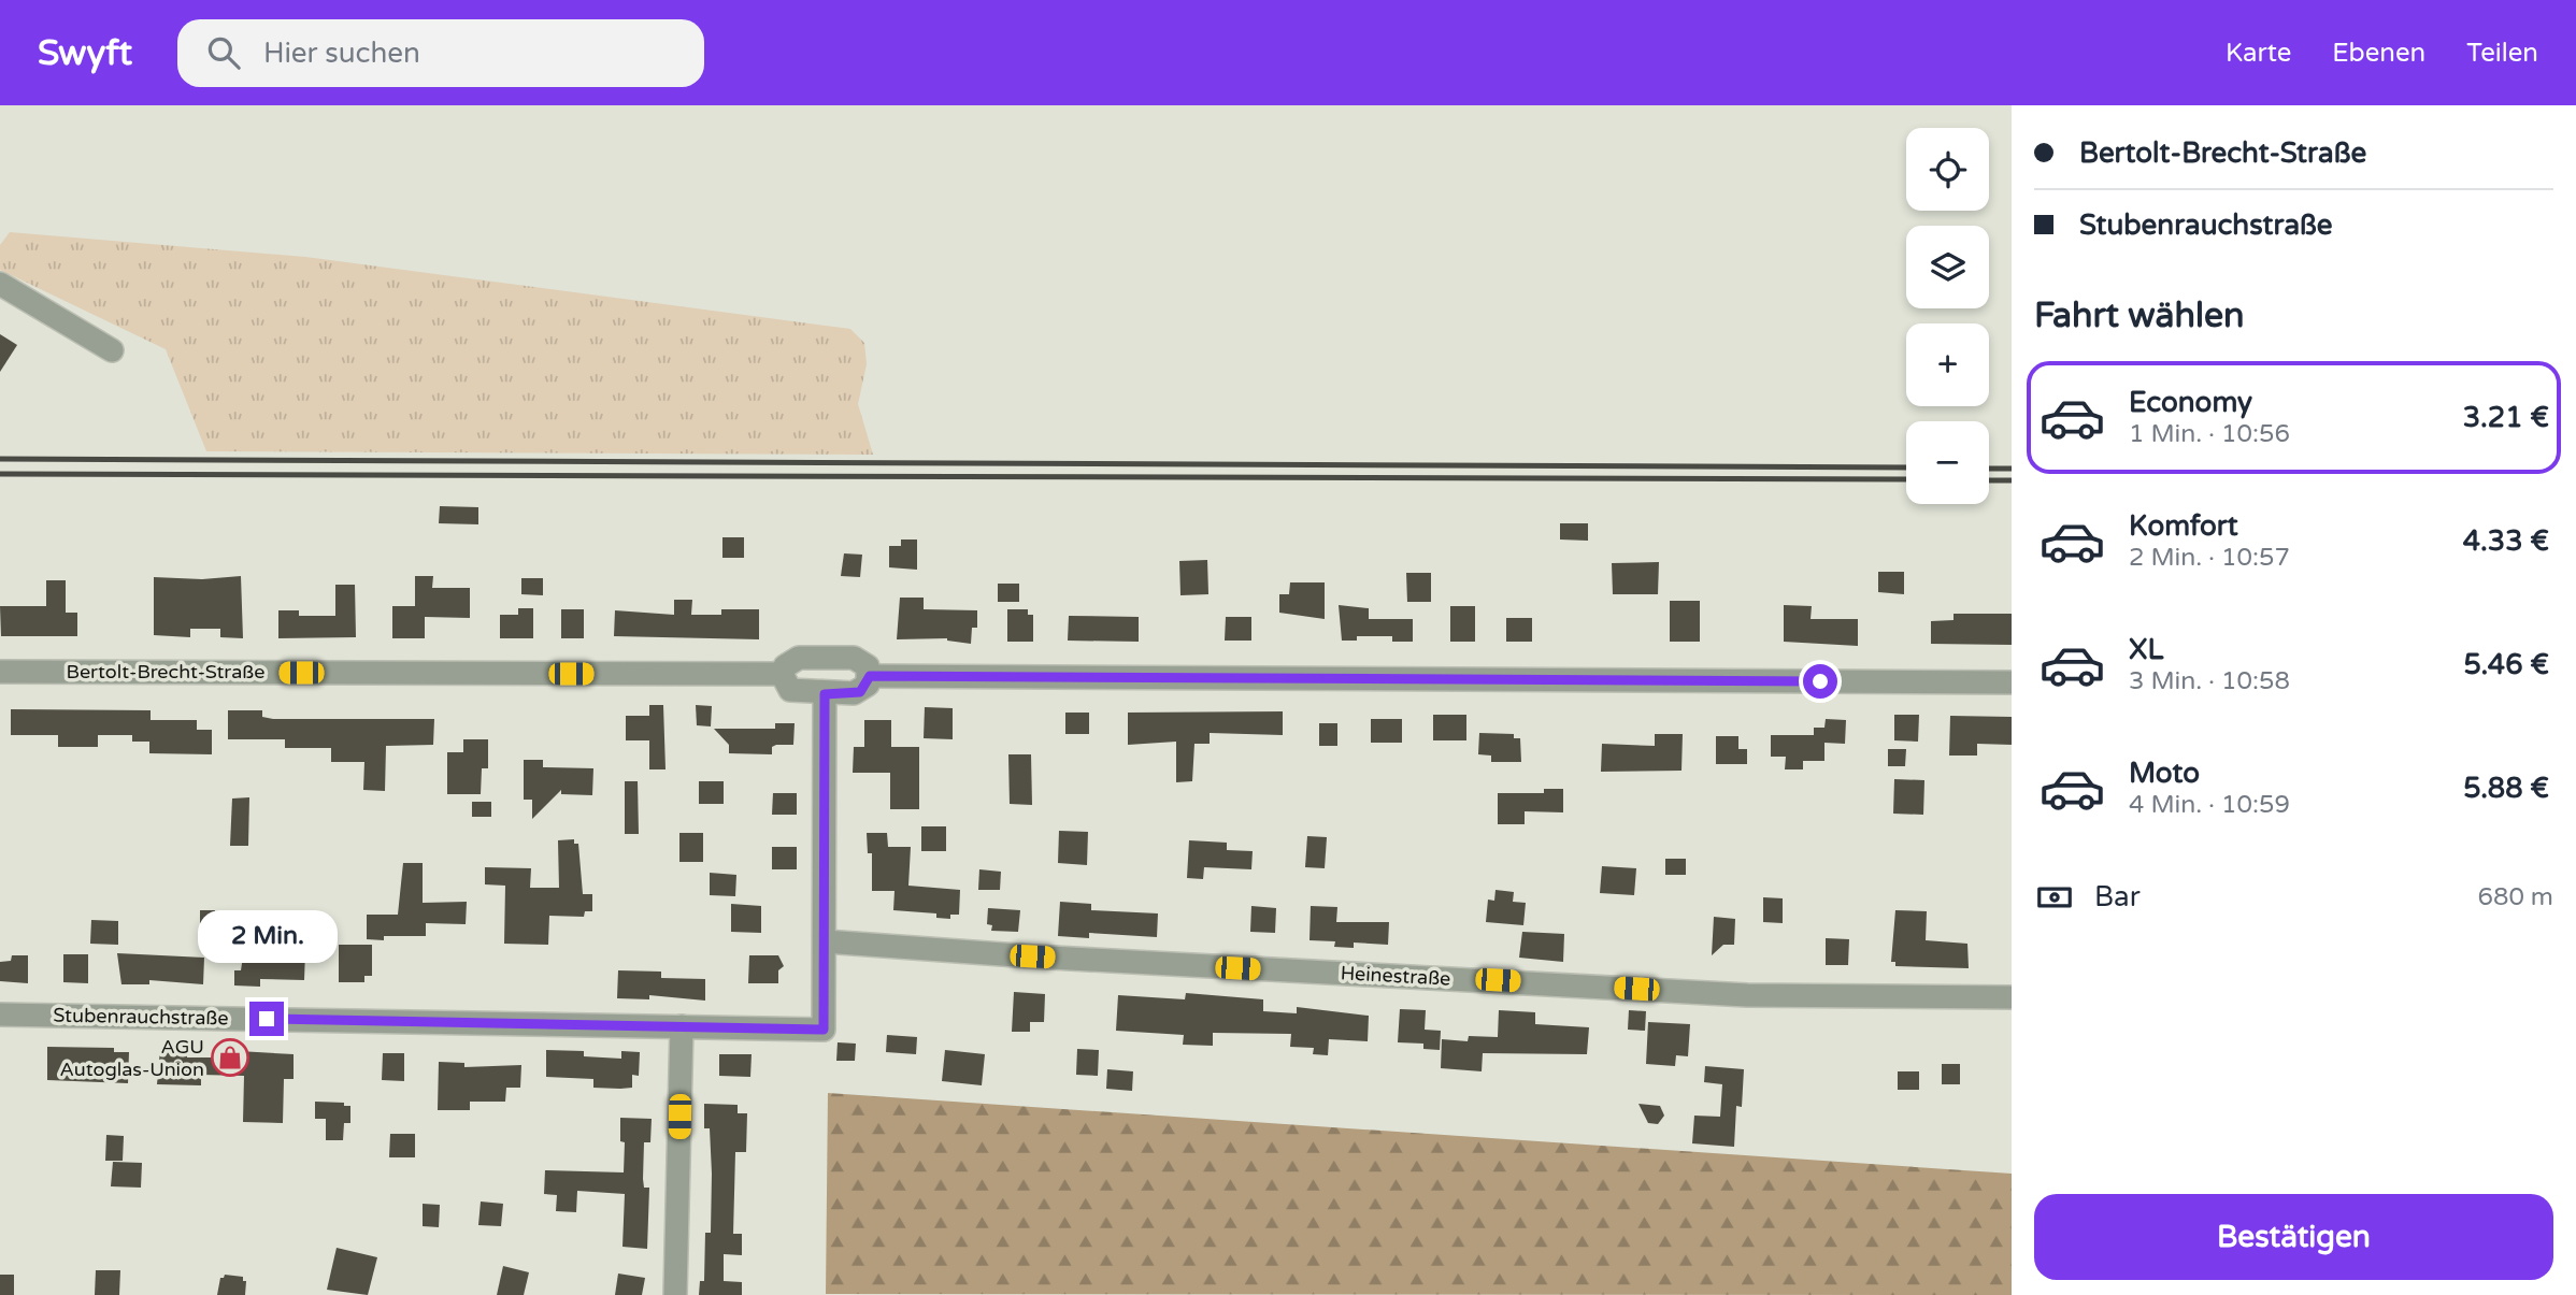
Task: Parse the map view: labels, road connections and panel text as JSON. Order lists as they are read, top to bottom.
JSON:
{
  "streets": {
    "street": ["Bertolt-Brecht-Straße", "Heinestraße", "Stubenrauchstraße"]
  },
  "crossings": [
    ["Heinestraße", "Stubenrauchstraße"]
  ],
  "places": {
    "shop": ["AGU Autoglas-Union"]
  },
  "page": {
    "header": "Swyft",
    "search": "Hier suchen",
    "nav": ["Karte", "Ebenen", "Teilen"],
    "banner": ["Bertolt-Brecht-Straße", "Stubenrauchstraße"],
    "map_buttons": ["+", "−"],
    "heading": "Fahrt wählen",
    "list": [
      {
        "name": "Economy",
        "note": "1 Min. · 10:56",
        "value": "3.21 €"
      },
      {
        "name": "Komfort",
        "note": "2 Min. · 10:57",
        "value": "4.33 €"
      },
      {
        "name": "XL",
        "note": "3 Min. · 10:58",
        "value": "5.46 €"
      },
      {
        "name": "Moto",
        "note": "4 Min. · 10:59",
        "value": "5.88 €"
      }
    ],
    "pay": ["Bar", "680 m"],
    "bubble": "2 Min.",
    "buttons": "Bestätigen"
  }
}
